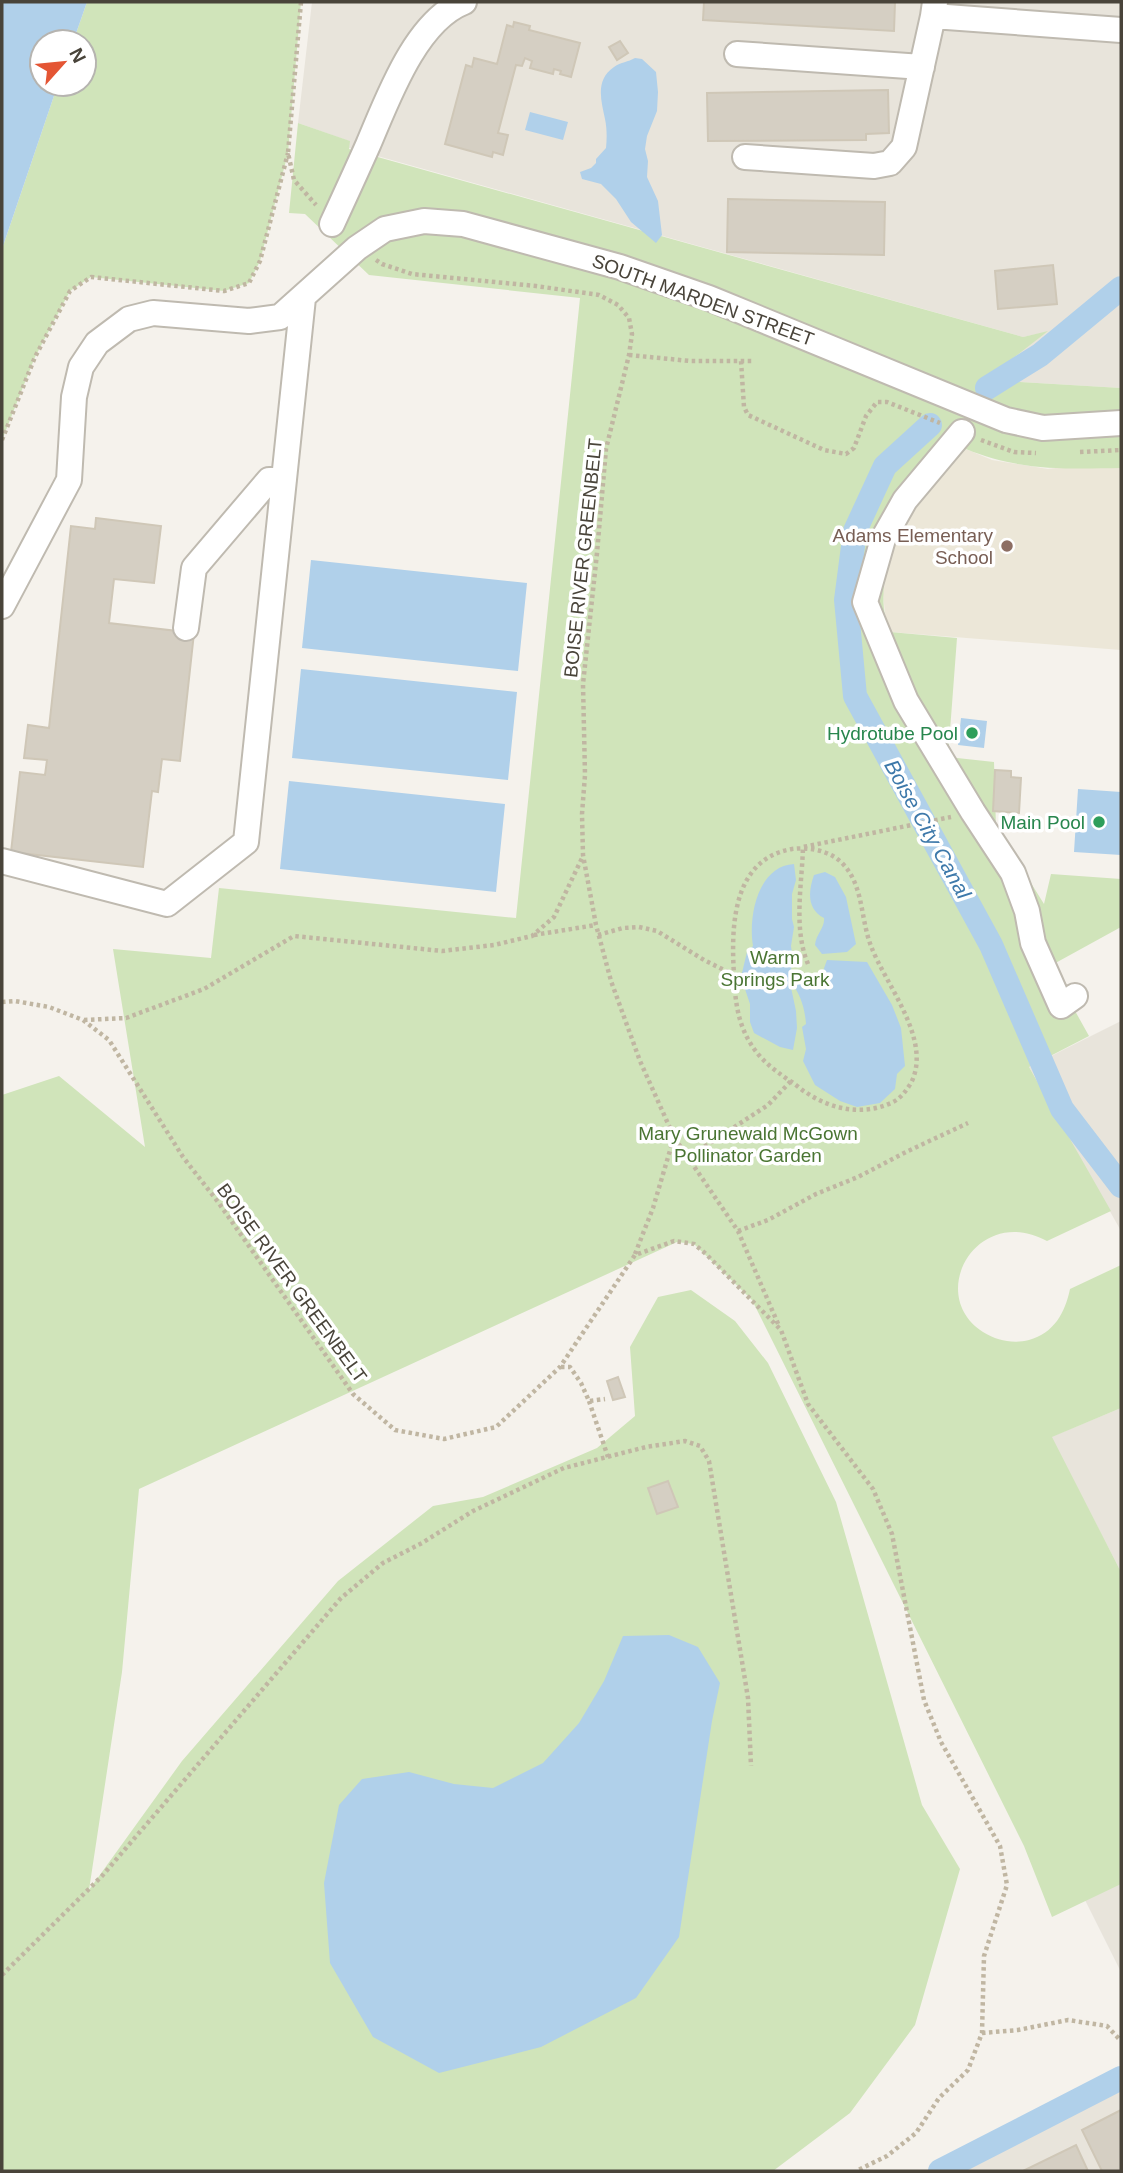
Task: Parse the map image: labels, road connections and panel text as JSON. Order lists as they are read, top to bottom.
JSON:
{
  "streets": {
    "street": ["SOUTH MARDEN STREET"],
    "path": ["BOISE RIVER GREENBELT"]
  },
  "crossings": [
    ["SOUTH MARDEN STREET", "BOISE RIVER GREENBELT"]
  ],
  "water": ["Boise City Canal"],
  "parks": ["Warm Springs Park", "Mary Grunewald McGown Pollinator Garden"],
  "places": ["Adams Elementary School", "Hydrotube Pool", "Main Pool"],
  "north": "top right"
}
